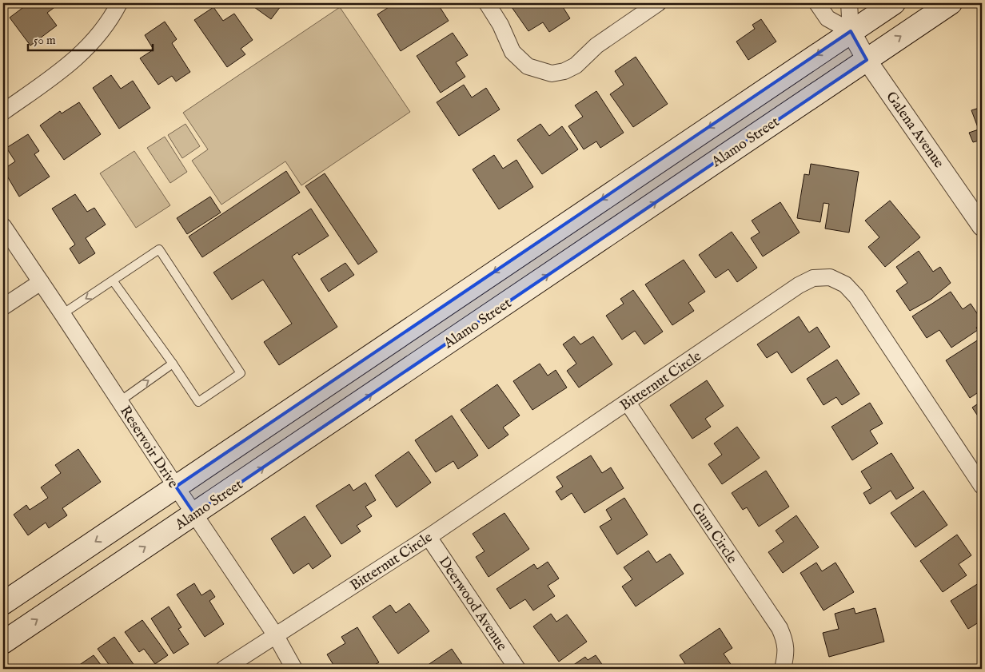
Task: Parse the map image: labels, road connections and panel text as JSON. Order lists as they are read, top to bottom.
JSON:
{
  "streets": {
    "main road": ["Alamo Street"],
    "street": [
      "Galena Avenue",
      "Bitternut Circle",
      "Reservoir Drive",
      "Gum Circle",
      "Deerwood Avenue"
    ]
  },
  "crossings": [
    ["Galena Avenue", "Alamo Street"],
    ["Alamo Street", "Reservoir Drive"],
    ["Bitternut Circle", "Reservoir Drive"],
    ["Bitternut Circle", "Gum Circle"],
    ["Bitternut Circle", "Deerwood Avenue"]
  ],
  "scale_bar": "50 m"
}
